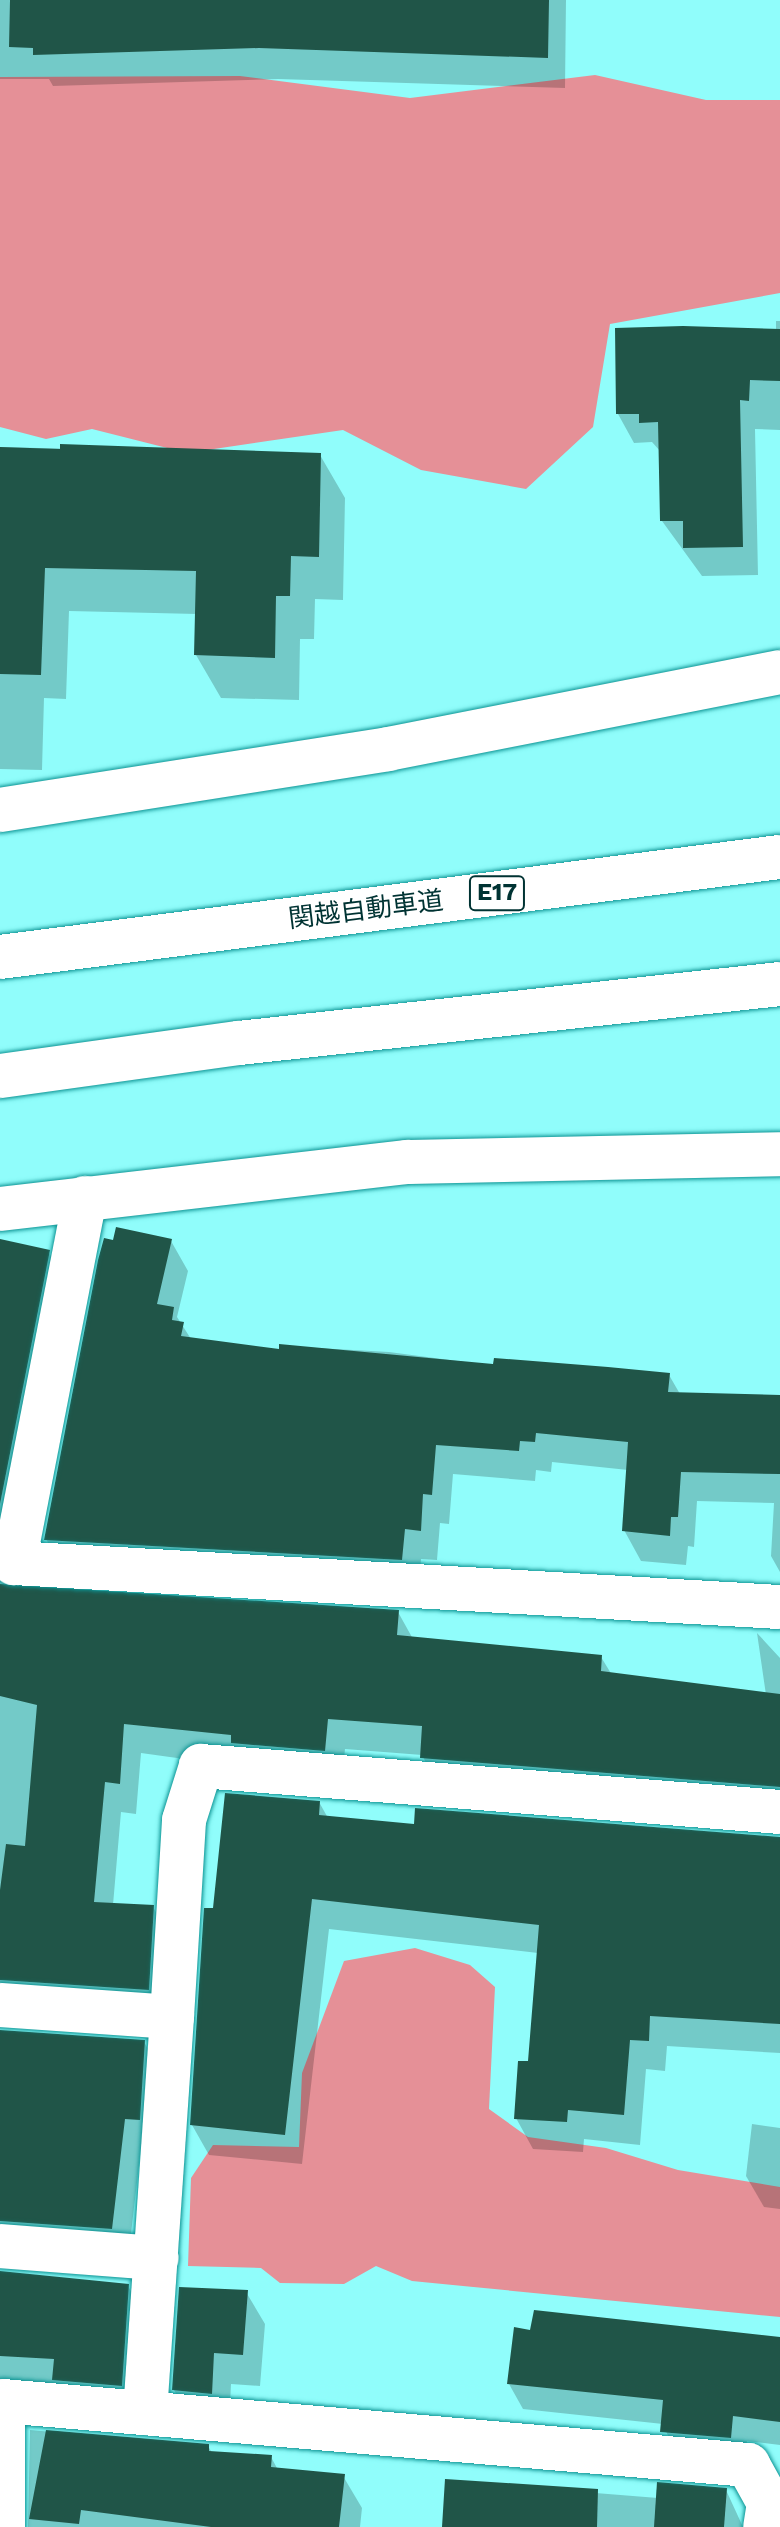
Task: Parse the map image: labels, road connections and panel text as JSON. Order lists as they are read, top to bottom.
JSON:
{
  "streets": {
    "main road": ["E17", "関越自動車道"]
  }
}
